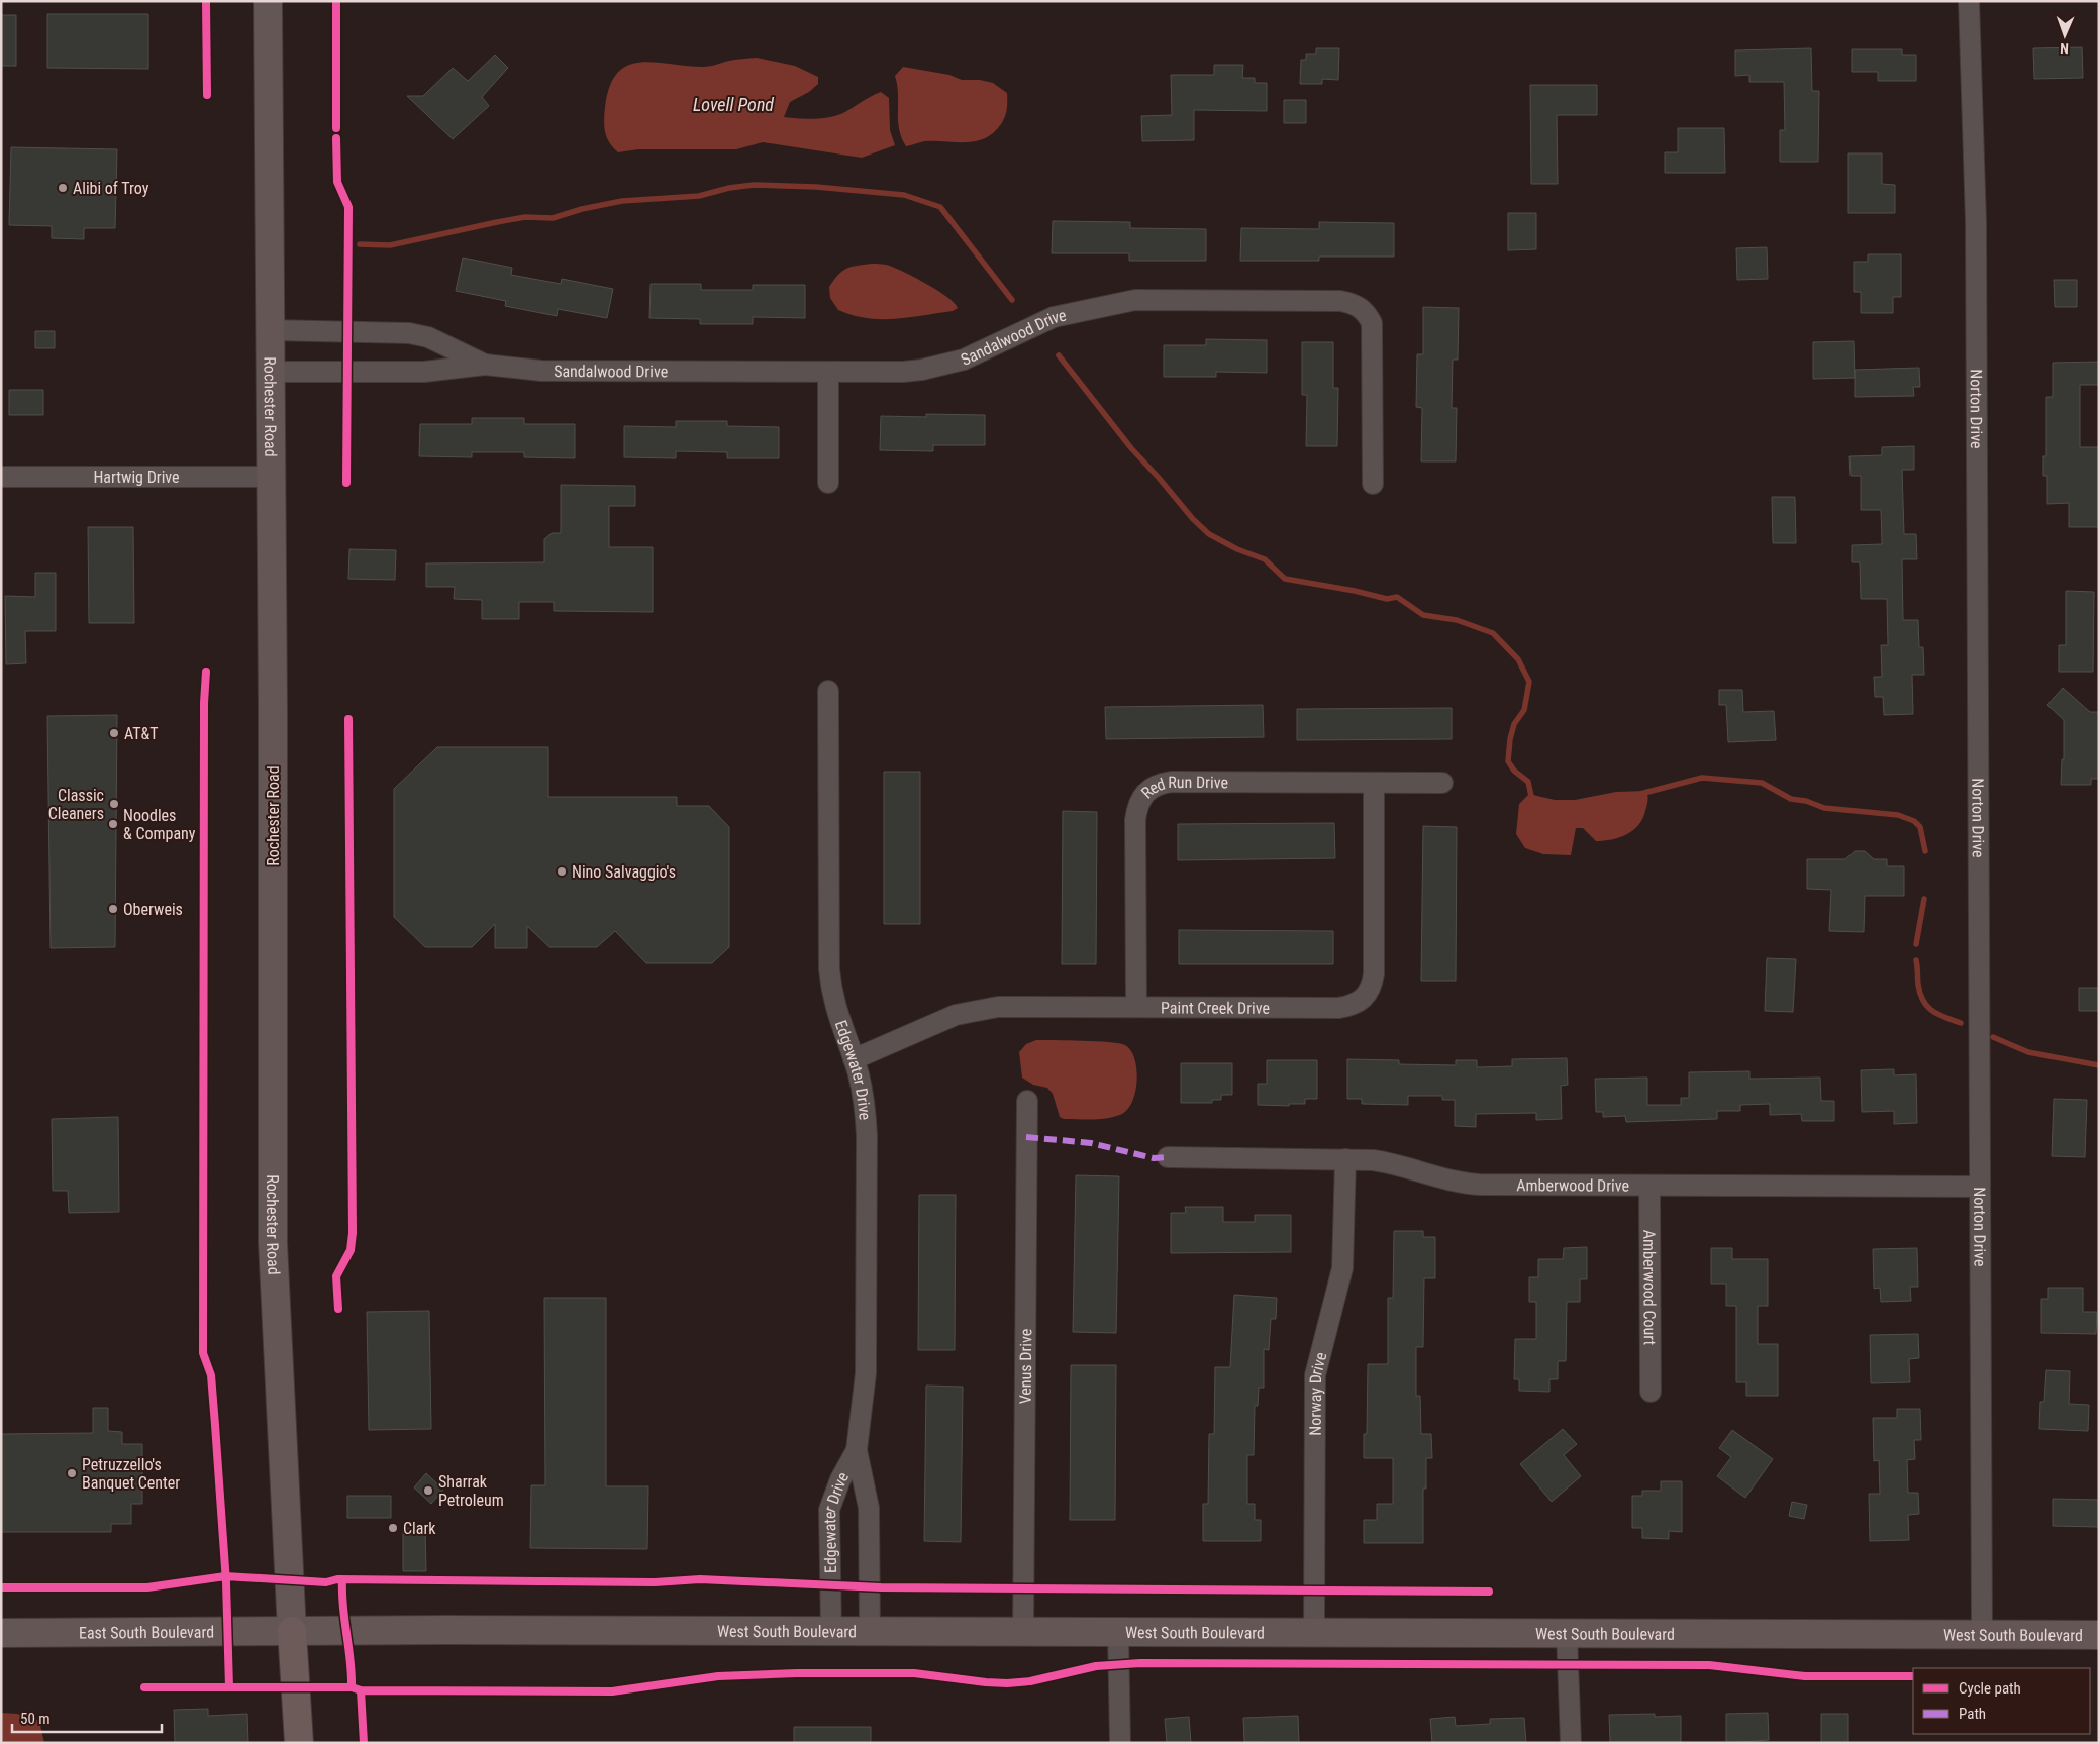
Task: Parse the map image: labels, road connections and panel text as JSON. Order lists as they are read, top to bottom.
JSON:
{
  "streets": {
    "street": [
      "Sandalwood Drive",
      "Rochester Road",
      "Norton Drive",
      "Hartwig Drive",
      "Red Run Drive",
      "Paint Creek Drive",
      "Edgewater Drive",
      "Amberwood Drive",
      "Amberwood Court",
      "Venus Drive",
      "Norway Drive",
      "West South Boulevard",
      "East South Boulevard"
    ]
  },
  "crossings": [
    ["Sandalwood Drive", "Rochester Road"],
    ["Rochester Road", "Hartwig Drive"],
    ["Rochester Road", "West South Boulevard"],
    ["Rochester Road", "East South Boulevard"],
    ["Norton Drive", "Amberwood Drive"],
    ["Norton Drive", "West South Boulevard"],
    ["Red Run Drive", "Paint Creek Drive"],
    ["Paint Creek Drive", "Edgewater Drive"],
    ["Edgewater Drive", "West South Boulevard"],
    ["Amberwood Drive", "Amberwood Court"],
    ["Amberwood Drive", "Norway Drive"],
    ["Venus Drive", "West South Boulevard"],
    ["Norway Drive", "West South Boulevard"],
    ["West South Boulevard", "East South Boulevard"]
  ],
  "water": ["Lovell Pond"],
  "places": [
    "Alibi of Troy",
    "AT&T",
    "Classic Cleaners",
    "Noodles & Company",
    "Nino Salvaggio's",
    "Oberweis",
    "Petruzzello's Banquet Center",
    "Sharrak Petroleum",
    "Clark"
  ],
  "legend": ["Cycle path", "Path"],
  "scale_bar": "50 m",
  "north": "bottom"
}
